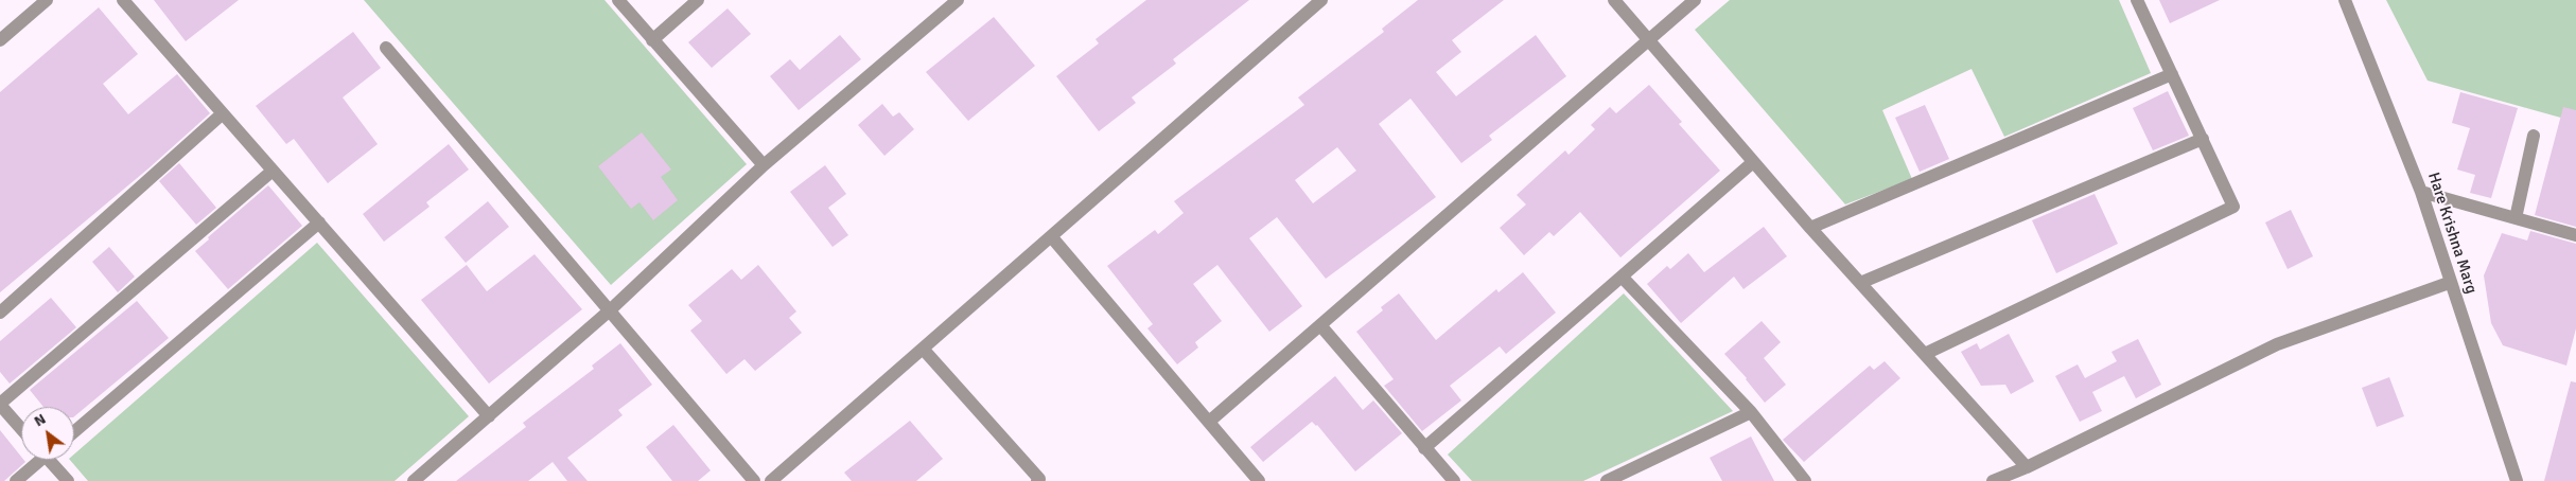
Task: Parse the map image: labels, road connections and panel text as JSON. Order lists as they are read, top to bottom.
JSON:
{
  "streets": {
    "street": ["Hare Krishna Marg"]
  },
  "north": "top left"
}
